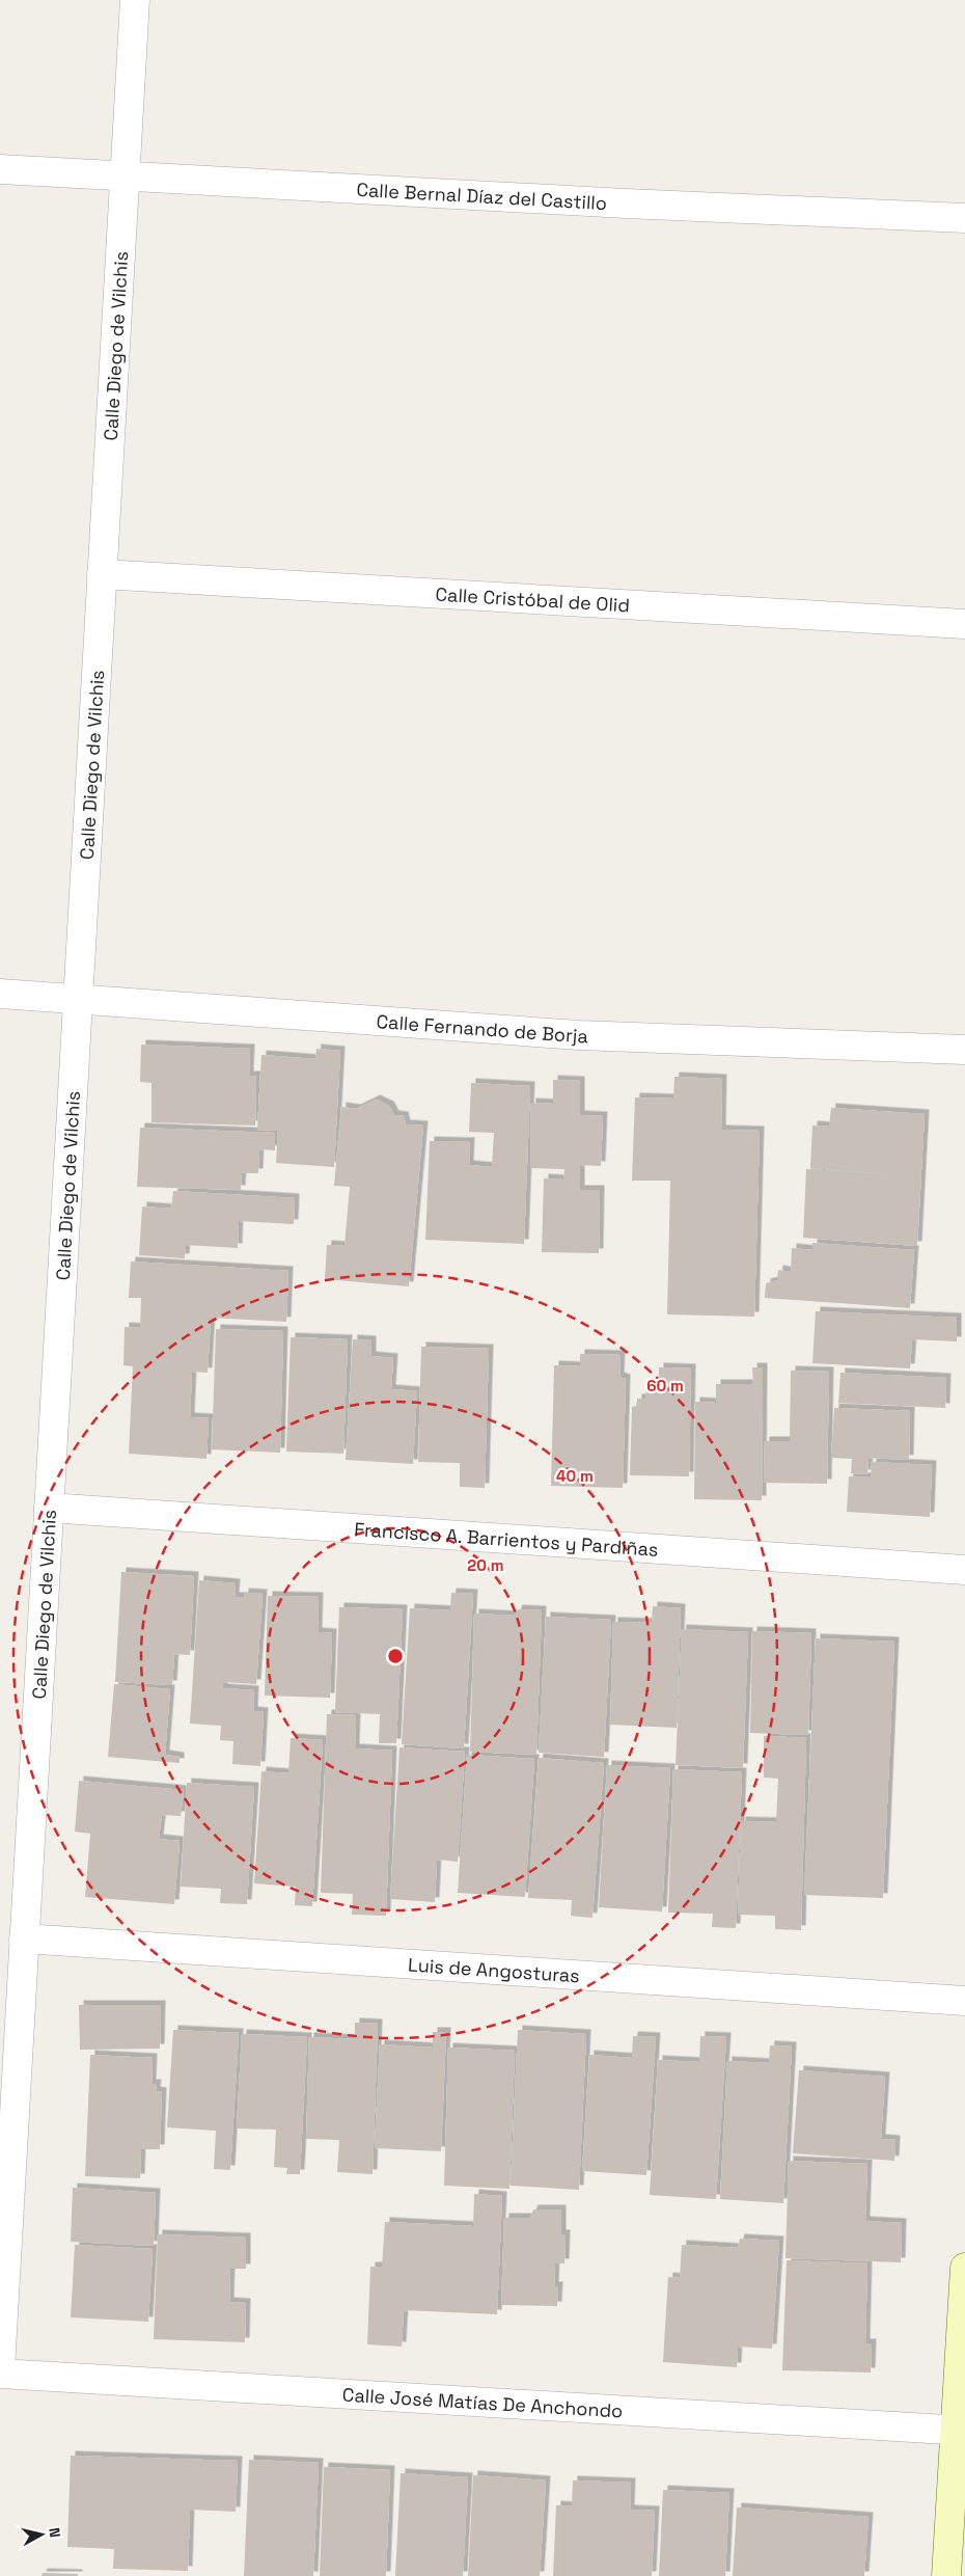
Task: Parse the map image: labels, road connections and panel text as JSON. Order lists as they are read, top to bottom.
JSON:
{
  "streets": {
    "street": [
      "Calle Bernal Díaz del Castillo",
      "Calle Diego de Vilchis",
      "Calle Cristóbal de Olid",
      "Calle Fernando de Borja",
      "Francisco A. Barrientos y Pardiñas",
      "Luis de Angosturas",
      "Calle José Matías De Anchondo"
    ]
  },
  "crossings": [
    ["Calle Bernal Díaz del Castillo", "Calle Diego de Vilchis"],
    ["Calle Diego de Vilchis", "Calle Cristóbal de Olid"],
    ["Calle Diego de Vilchis", "Calle Fernando de Borja"],
    ["Calle Diego de Vilchis", "Francisco A. Barrientos y Pardiñas"],
    ["Calle Diego de Vilchis", "Luis de Angosturas"],
    ["Calle Diego de Vilchis", "Calle José Matías De Anchondo"]
  ],
  "north": "right",
  "rings": ["60 m", "40 m", "20 m"]
}
